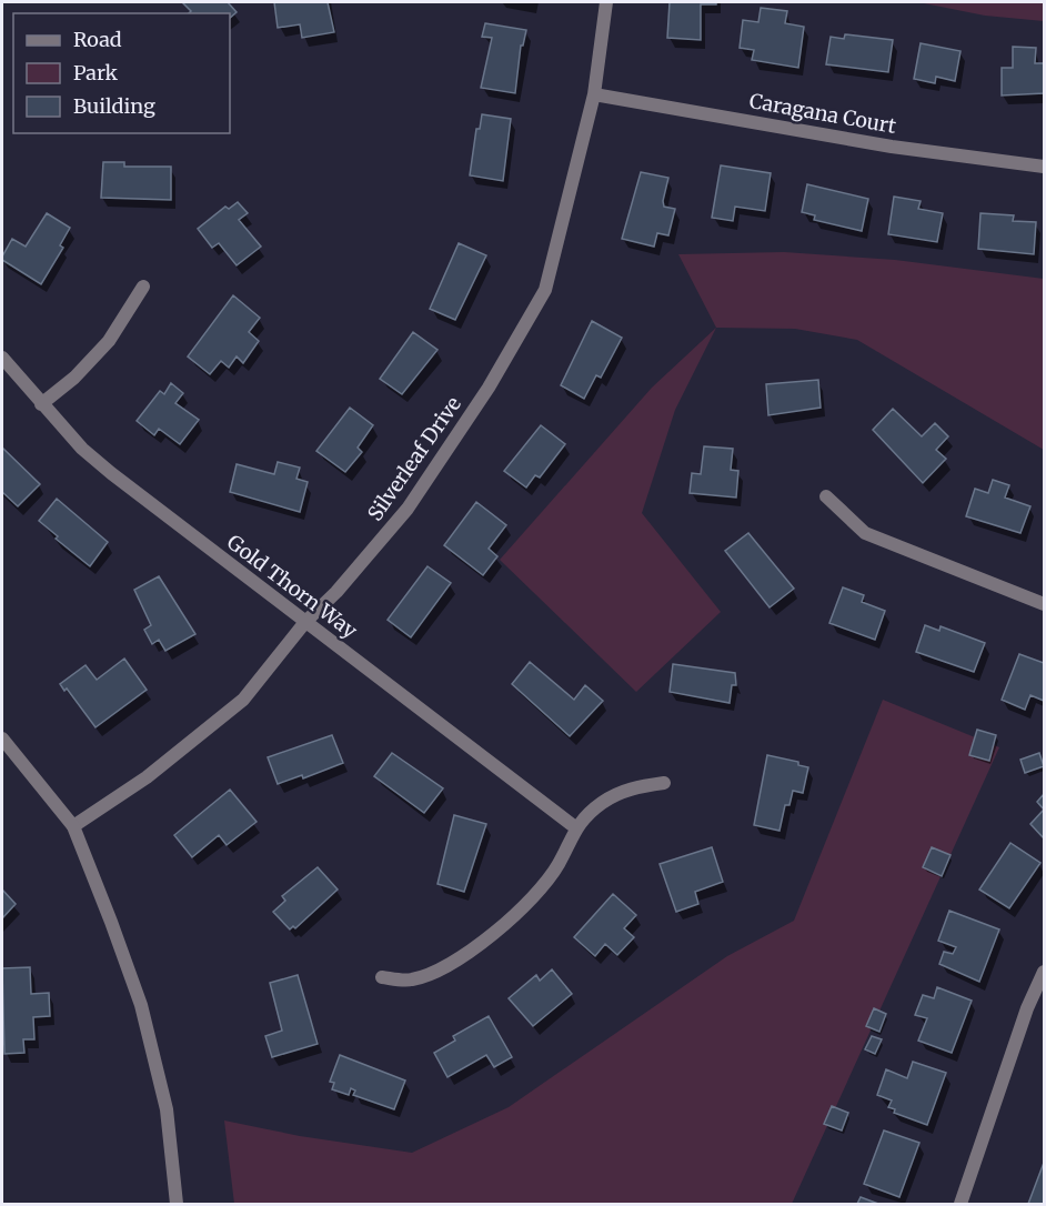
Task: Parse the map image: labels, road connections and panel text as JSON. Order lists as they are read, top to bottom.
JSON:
{
  "streets": {
    "street": ["Caragana Court", "Silverleaf Drive", "Gold Thorn Way"]
  },
  "crossings": [
    ["Caragana Court", "Silverleaf Drive"],
    ["Silverleaf Drive", "Gold Thorn Way"]
  ],
  "legend": ["Road", "Park", "Building"]
}
